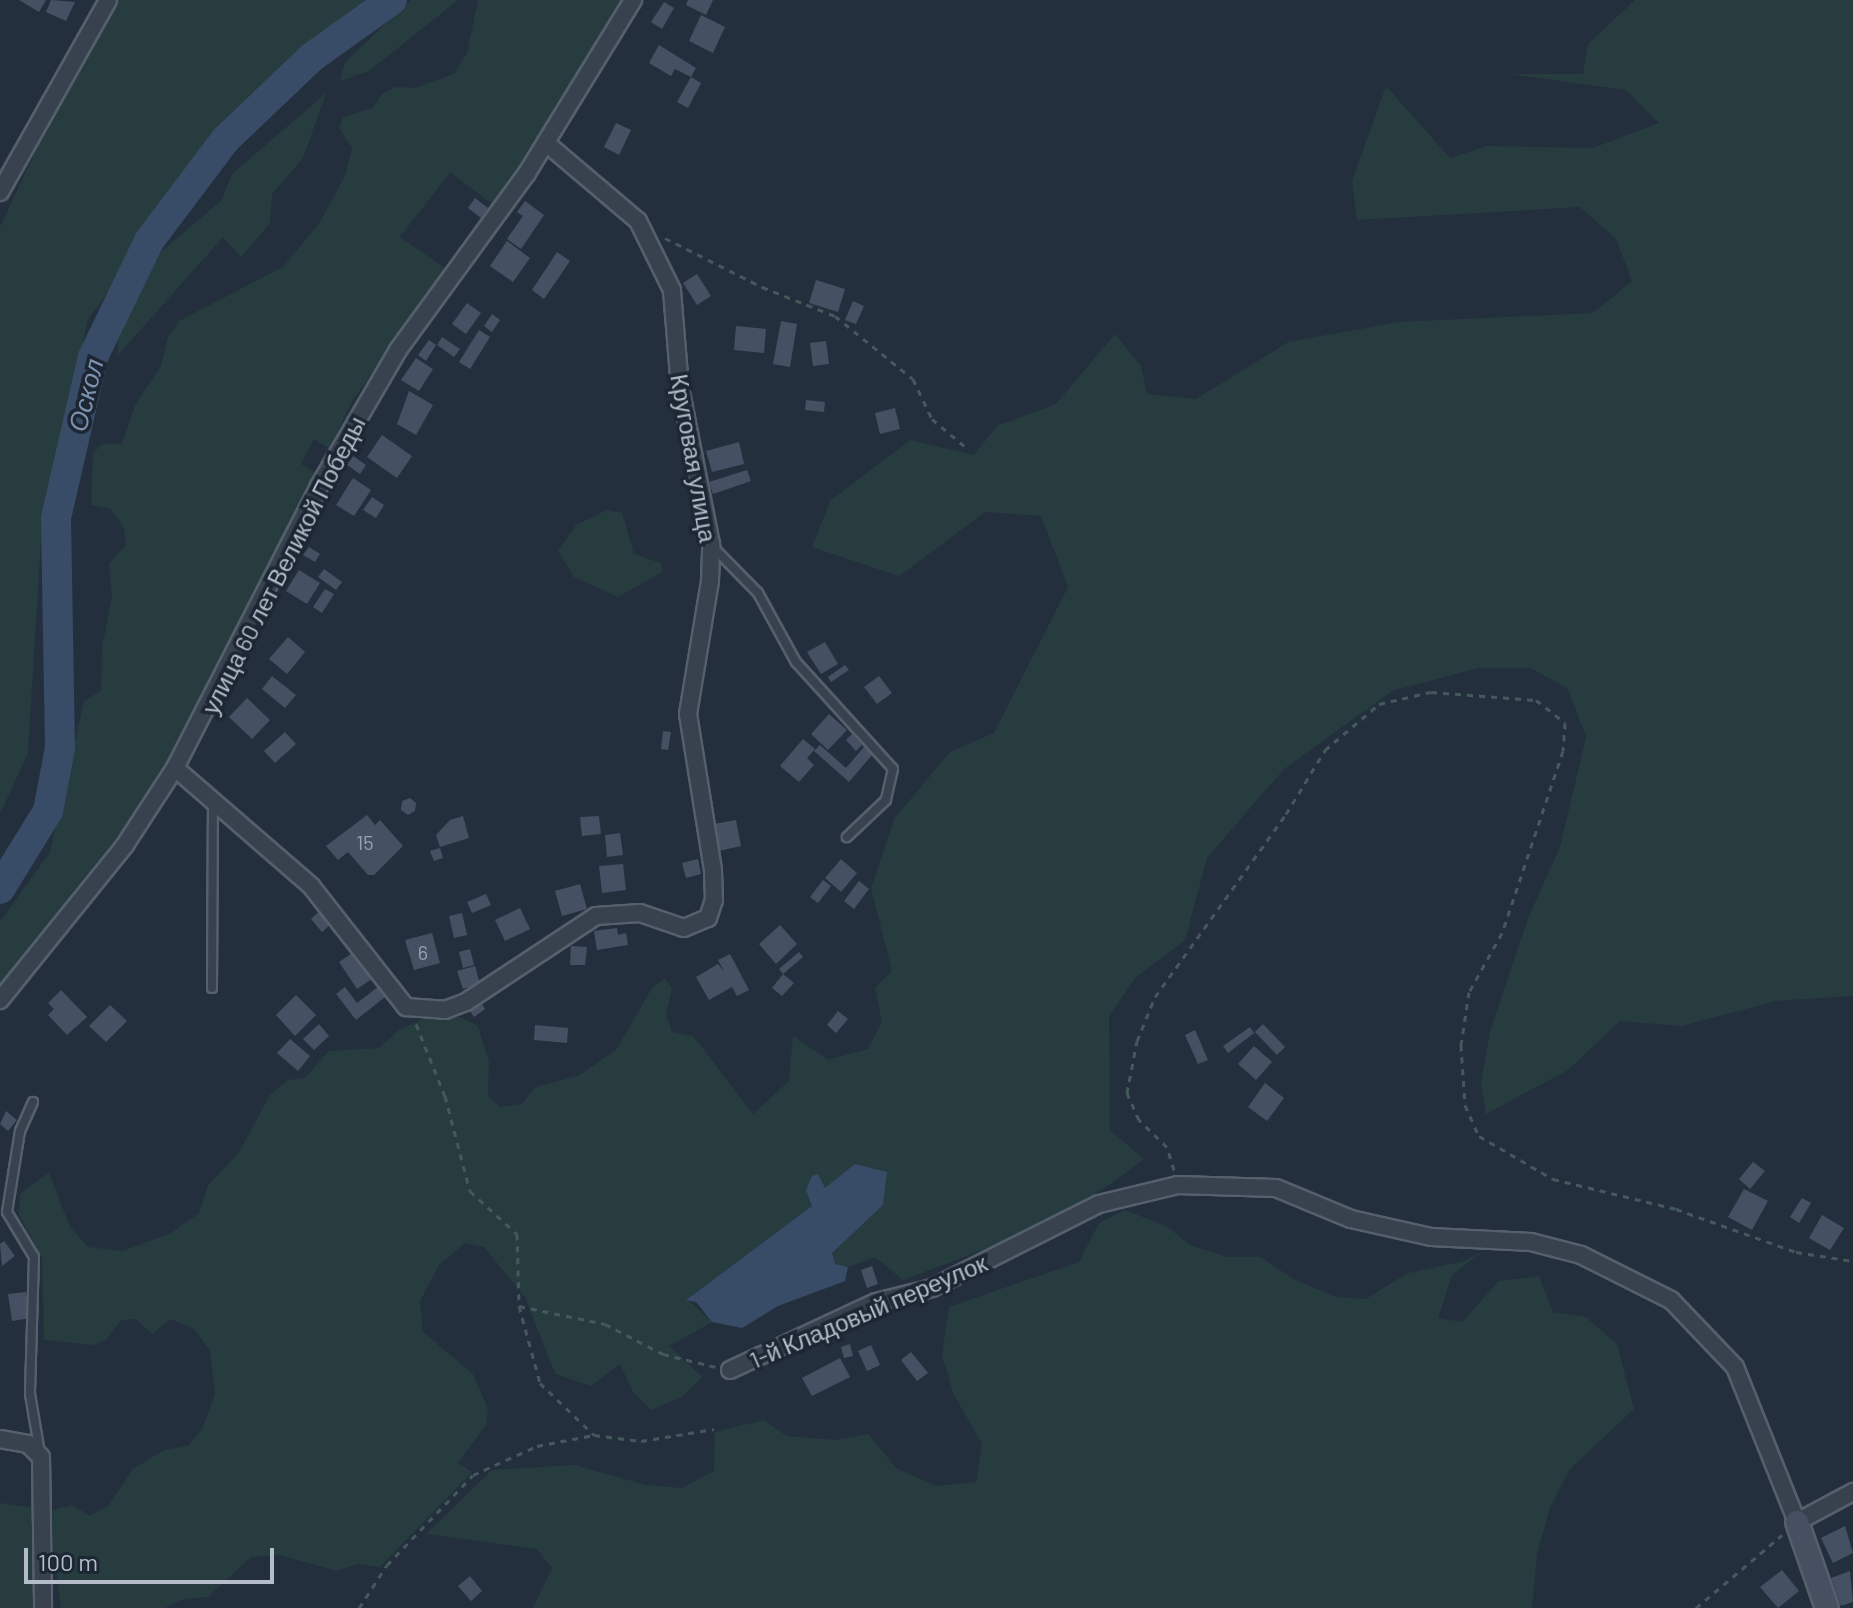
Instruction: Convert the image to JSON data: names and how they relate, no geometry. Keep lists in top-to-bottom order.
{
  "streets": {
    "street": ["Круговая улица", "улица 60 лет Великой Победы", "1-й Кладовый переулок"]
  },
  "crossings": [
    ["Круговая улица", "улица 60 лет Великой Победы"]
  ],
  "water": ["Оскол"],
  "house_numbers": ["15", "6"],
  "scale_bar": "100 m"
}
